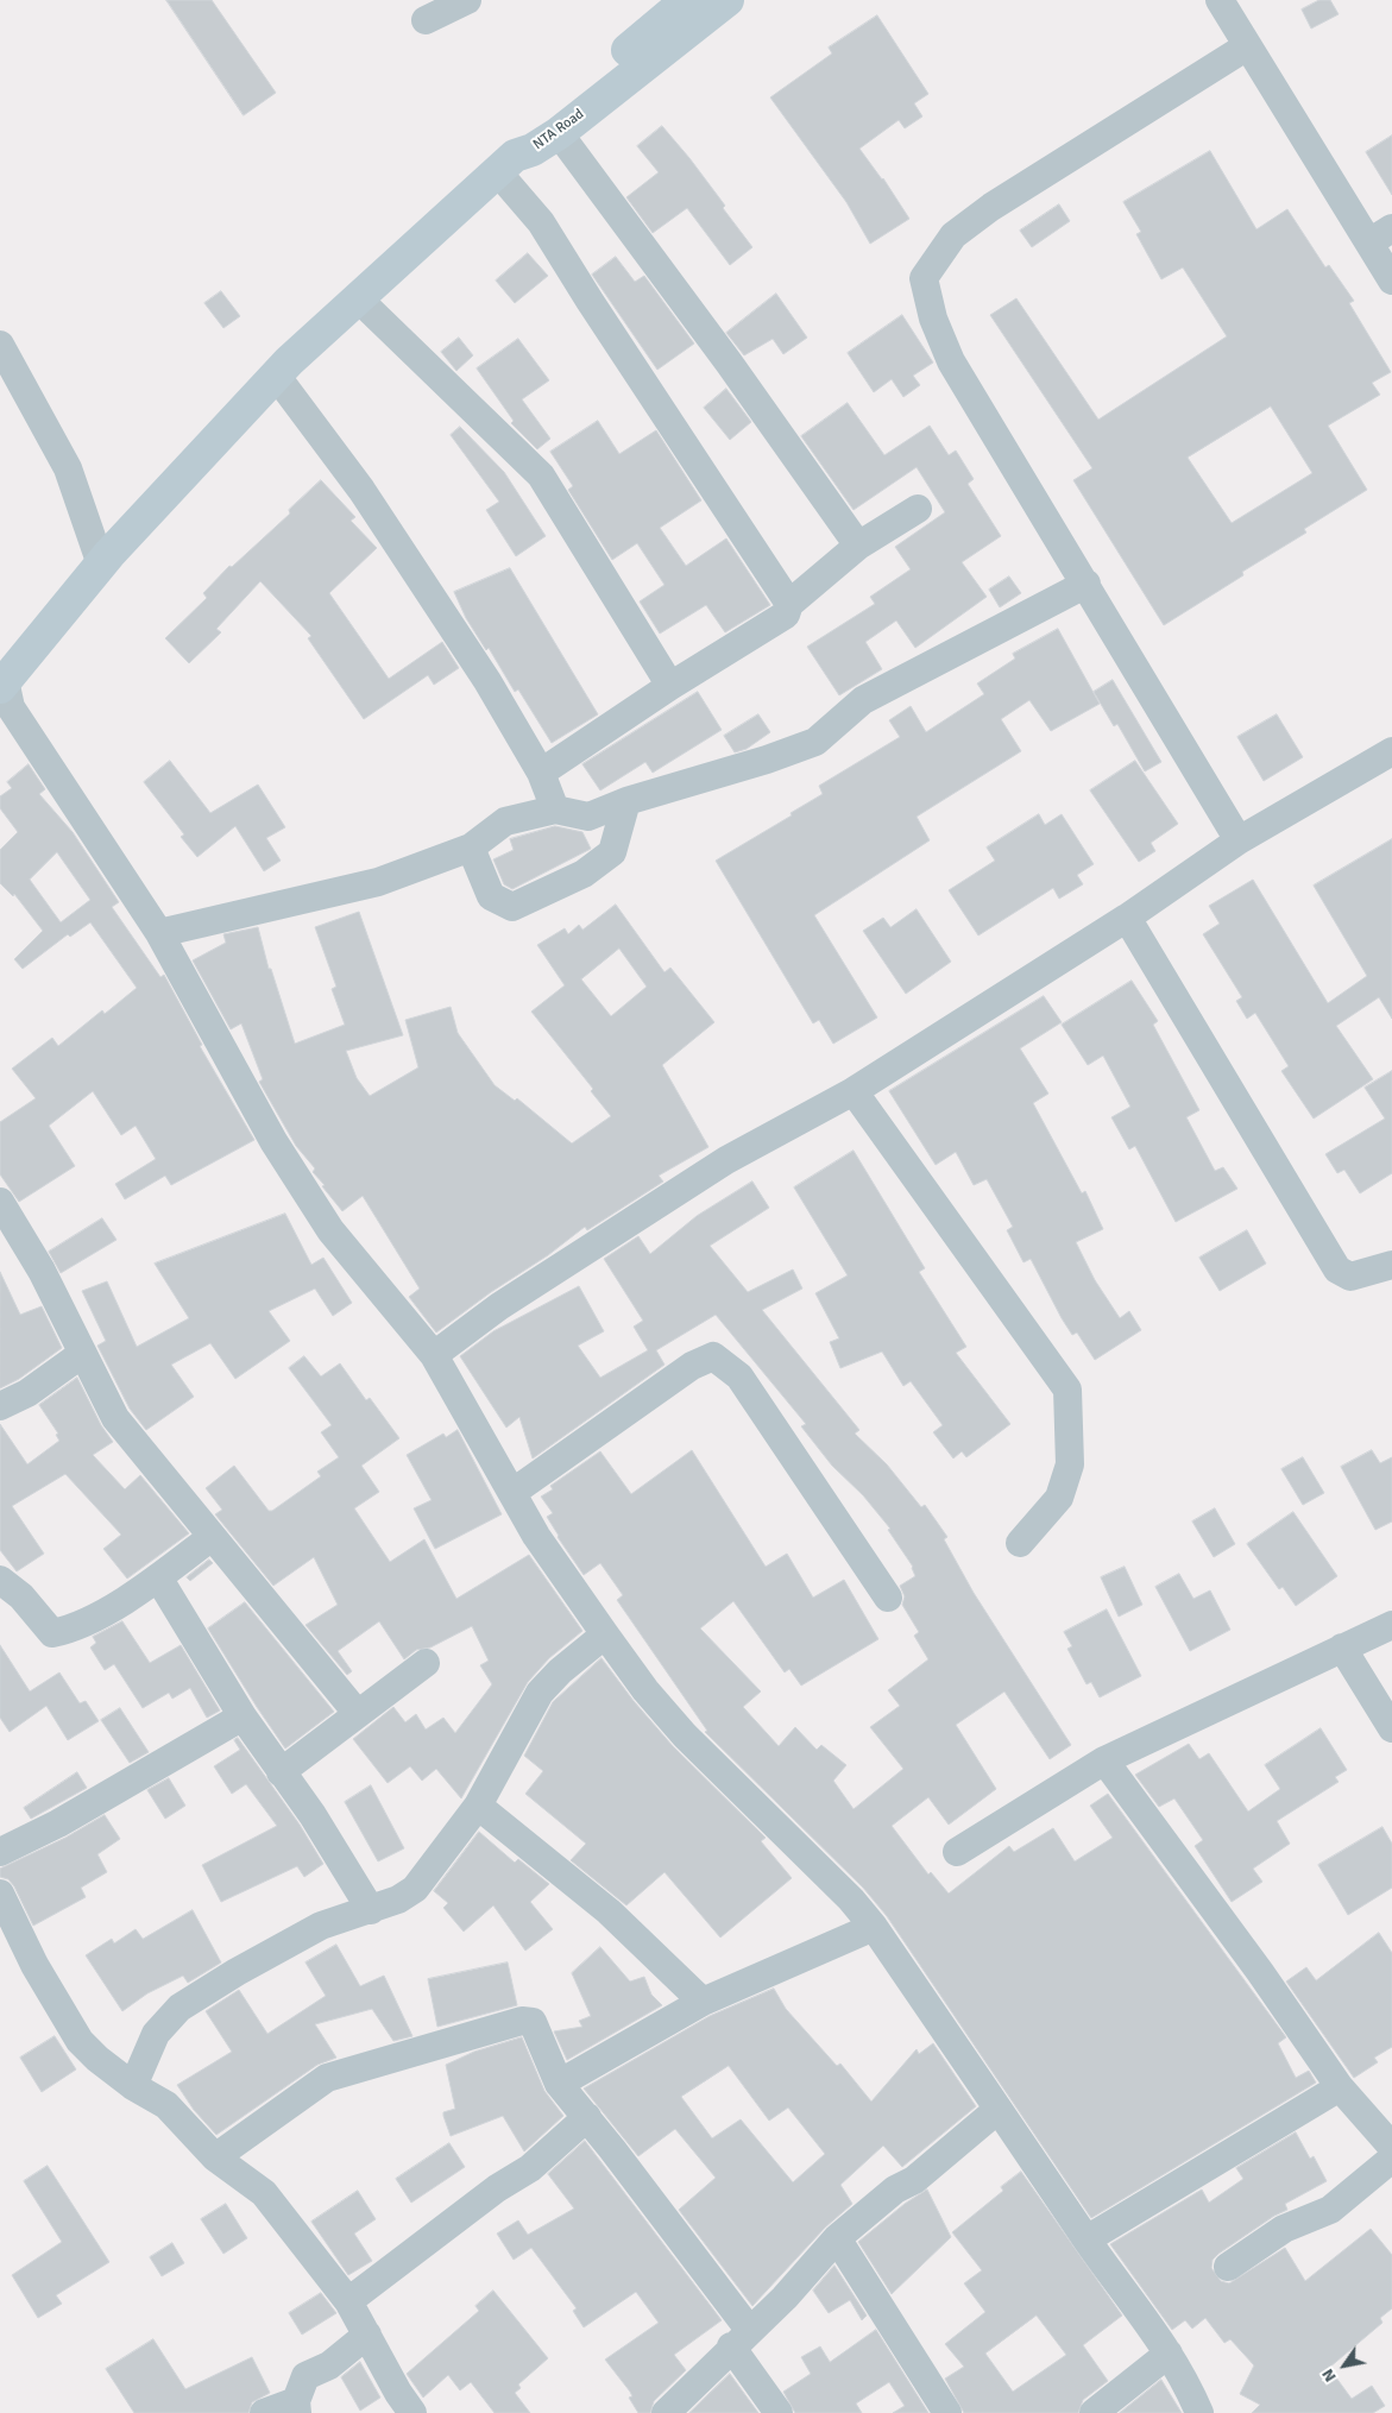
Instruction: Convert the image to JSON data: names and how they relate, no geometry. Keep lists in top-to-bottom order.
{
  "streets": {
    "main road": ["NTA Road"]
  },
  "north": "bottom left"
}
